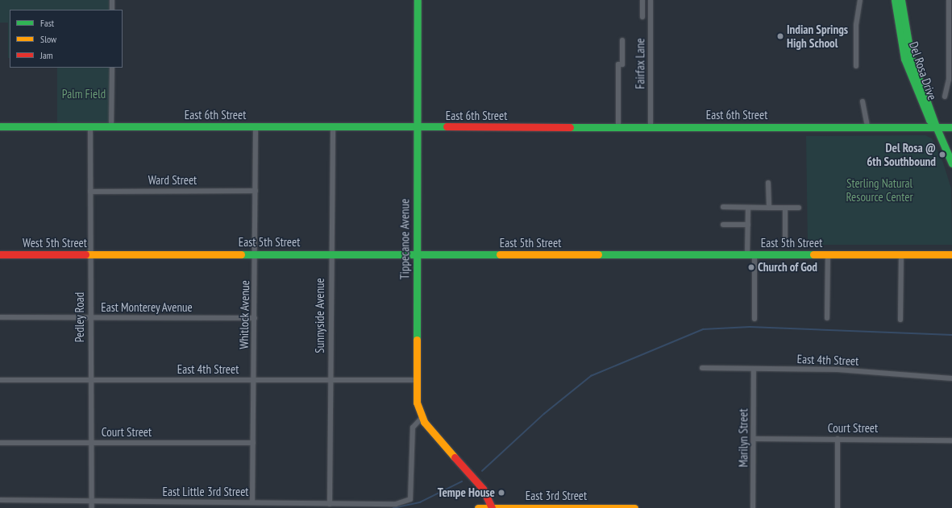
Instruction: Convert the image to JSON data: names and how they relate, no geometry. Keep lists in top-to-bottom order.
{
  "streets": {
    "street": [
      "Fairfax Lane",
      "Del Rosa Drive",
      "East 6th Street",
      "Ward Street",
      "Tippecanoe Avenue",
      "East 5th Street",
      "West 5th Street",
      "East Monterey Avenue",
      "Whitlock Avenue",
      "Sunnyside Avenue",
      "Pedley Road",
      "East 4th Street",
      "Court Street",
      "Marilyn Street",
      "East Little 3rd Street",
      "East 3rd Street"
    ]
  },
  "crossings": [
    ["Fairfax Lane", "East 6th Street"],
    ["Del Rosa Drive", "East 6th Street"],
    ["East 6th Street", "Tippecanoe Avenue"],
    ["East 6th Street", "Whitlock Avenue"],
    ["East 6th Street", "Sunnyside Avenue"],
    ["East 6th Street", "Pedley Road"],
    ["Ward Street", "Whitlock Avenue"],
    ["Ward Street", "Pedley Road"],
    ["Tippecanoe Avenue", "East 5th Street"],
    ["Tippecanoe Avenue", "East 4th Street"],
    ["Tippecanoe Avenue", "East Little 3rd Street"],
    ["Tippecanoe Avenue", "East 3rd Street"],
    ["East 5th Street", "West 5th Street"],
    ["East 5th Street", "Whitlock Avenue"],
    ["East 5th Street", "Sunnyside Avenue"],
    ["West 5th Street", "Pedley Road"],
    ["East Monterey Avenue", "Whitlock Avenue"],
    ["East Monterey Avenue", "Pedley Road"],
    ["Whitlock Avenue", "East 4th Street"],
    ["Whitlock Avenue", "Court Street"],
    ["Whitlock Avenue", "East Little 3rd Street"],
    ["Sunnyside Avenue", "East 4th Street"],
    ["Sunnyside Avenue", "East Little 3rd Street"],
    ["Pedley Road", "East 4th Street"],
    ["Pedley Road", "Court Street"],
    ["Pedley Road", "East Little 3rd Street"],
    ["East 4th Street", "Marilyn Street"],
    ["Court Street", "Marilyn Street"]
  ],
  "parks": ["Palm Field", "Sterling Natural Resource Center"],
  "places": [
    "Indian Springs High School",
    "Del Rosa @ 6th Southbound",
    "Church of God",
    "Tempe House"
  ],
  "legend": ["Fast", "Slow", "Jam"]
}
